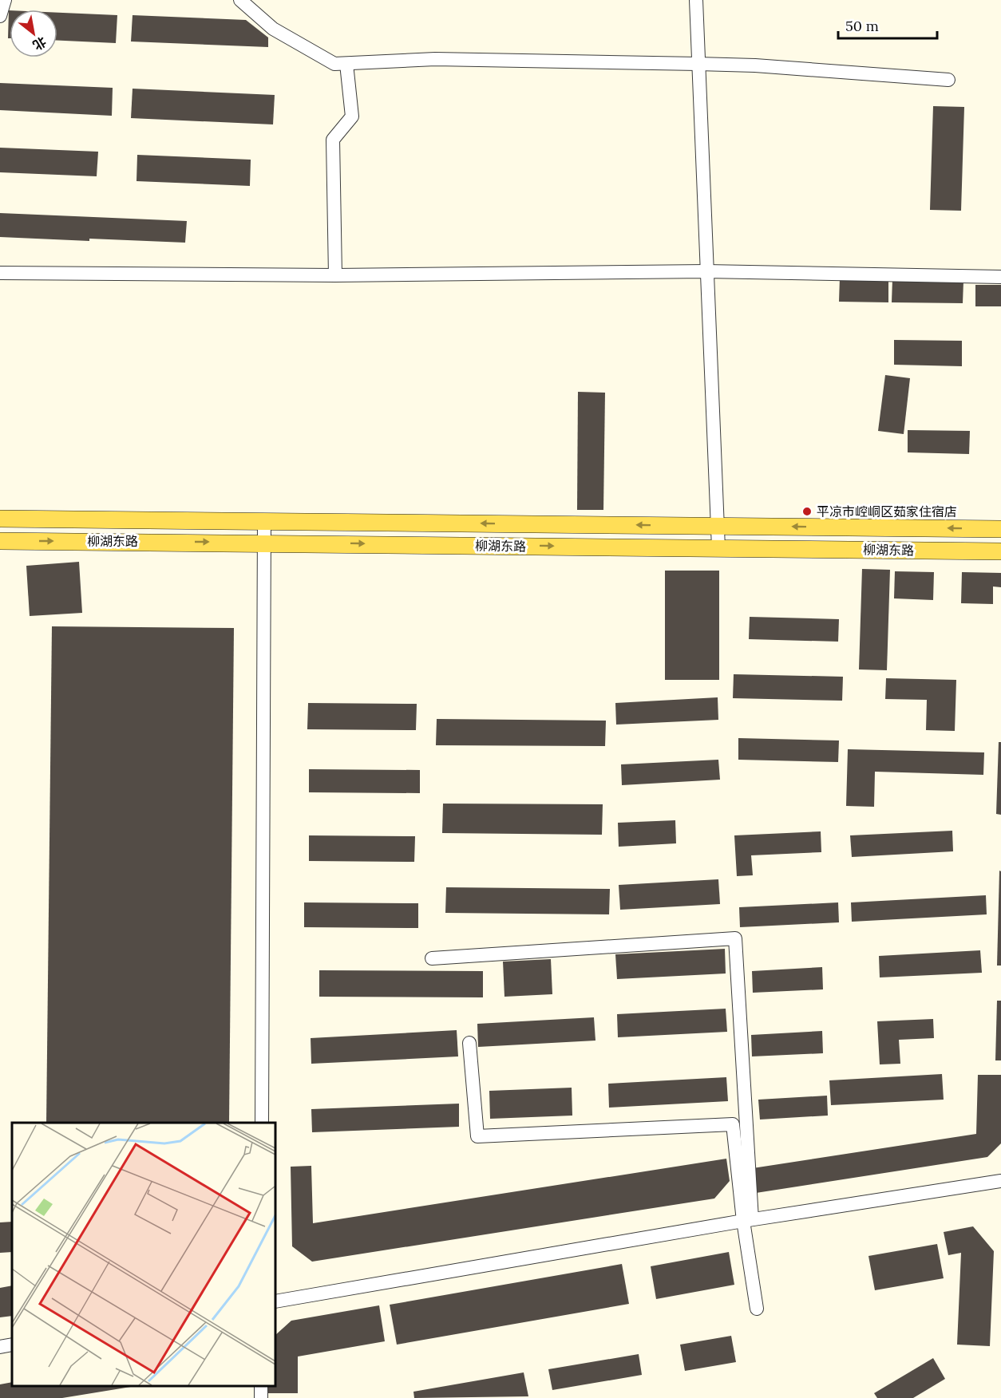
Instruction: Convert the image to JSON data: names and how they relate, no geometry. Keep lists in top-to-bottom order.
{
  "streets": {
    "main road": ["柳湖东路"]
  },
  "places": ["平凉市崆峒区茹家住宿店"],
  "scale_bar": "50 m",
  "north": "bottom right"
}
